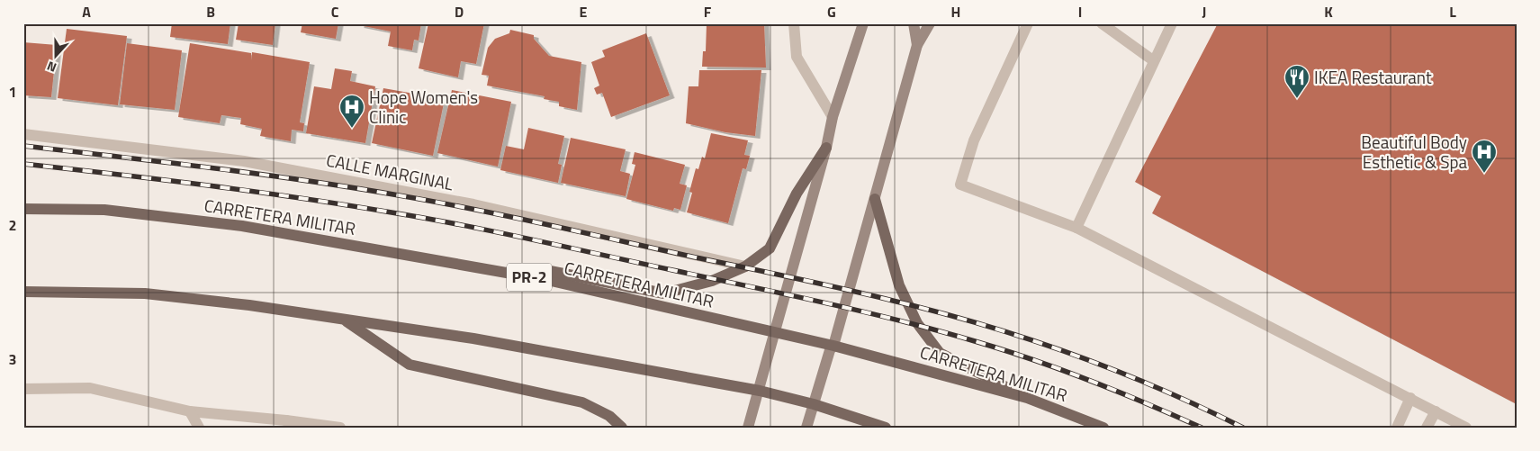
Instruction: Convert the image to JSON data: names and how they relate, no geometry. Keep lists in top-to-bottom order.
{
  "streets": {
    "main road": ["CARRETERA MILITAR", "PR-2"],
    "street": ["CALLE MARGINAL"]
  },
  "places": {
    "restaurant": ["IKEA Restaurant"],
    "hospital": ["Hope Women's Clinic", "Beautiful Body Esthetic & Spa"]
  },
  "north": "bottom",
  "grid": {
    "columns": [
      "A",
      "B",
      "C",
      "D",
      "E",
      "F",
      "G",
      "H",
      "I",
      "J",
      "K",
      "L"
    ],
    "rows": ["1", "2", "3"]
  }
}
